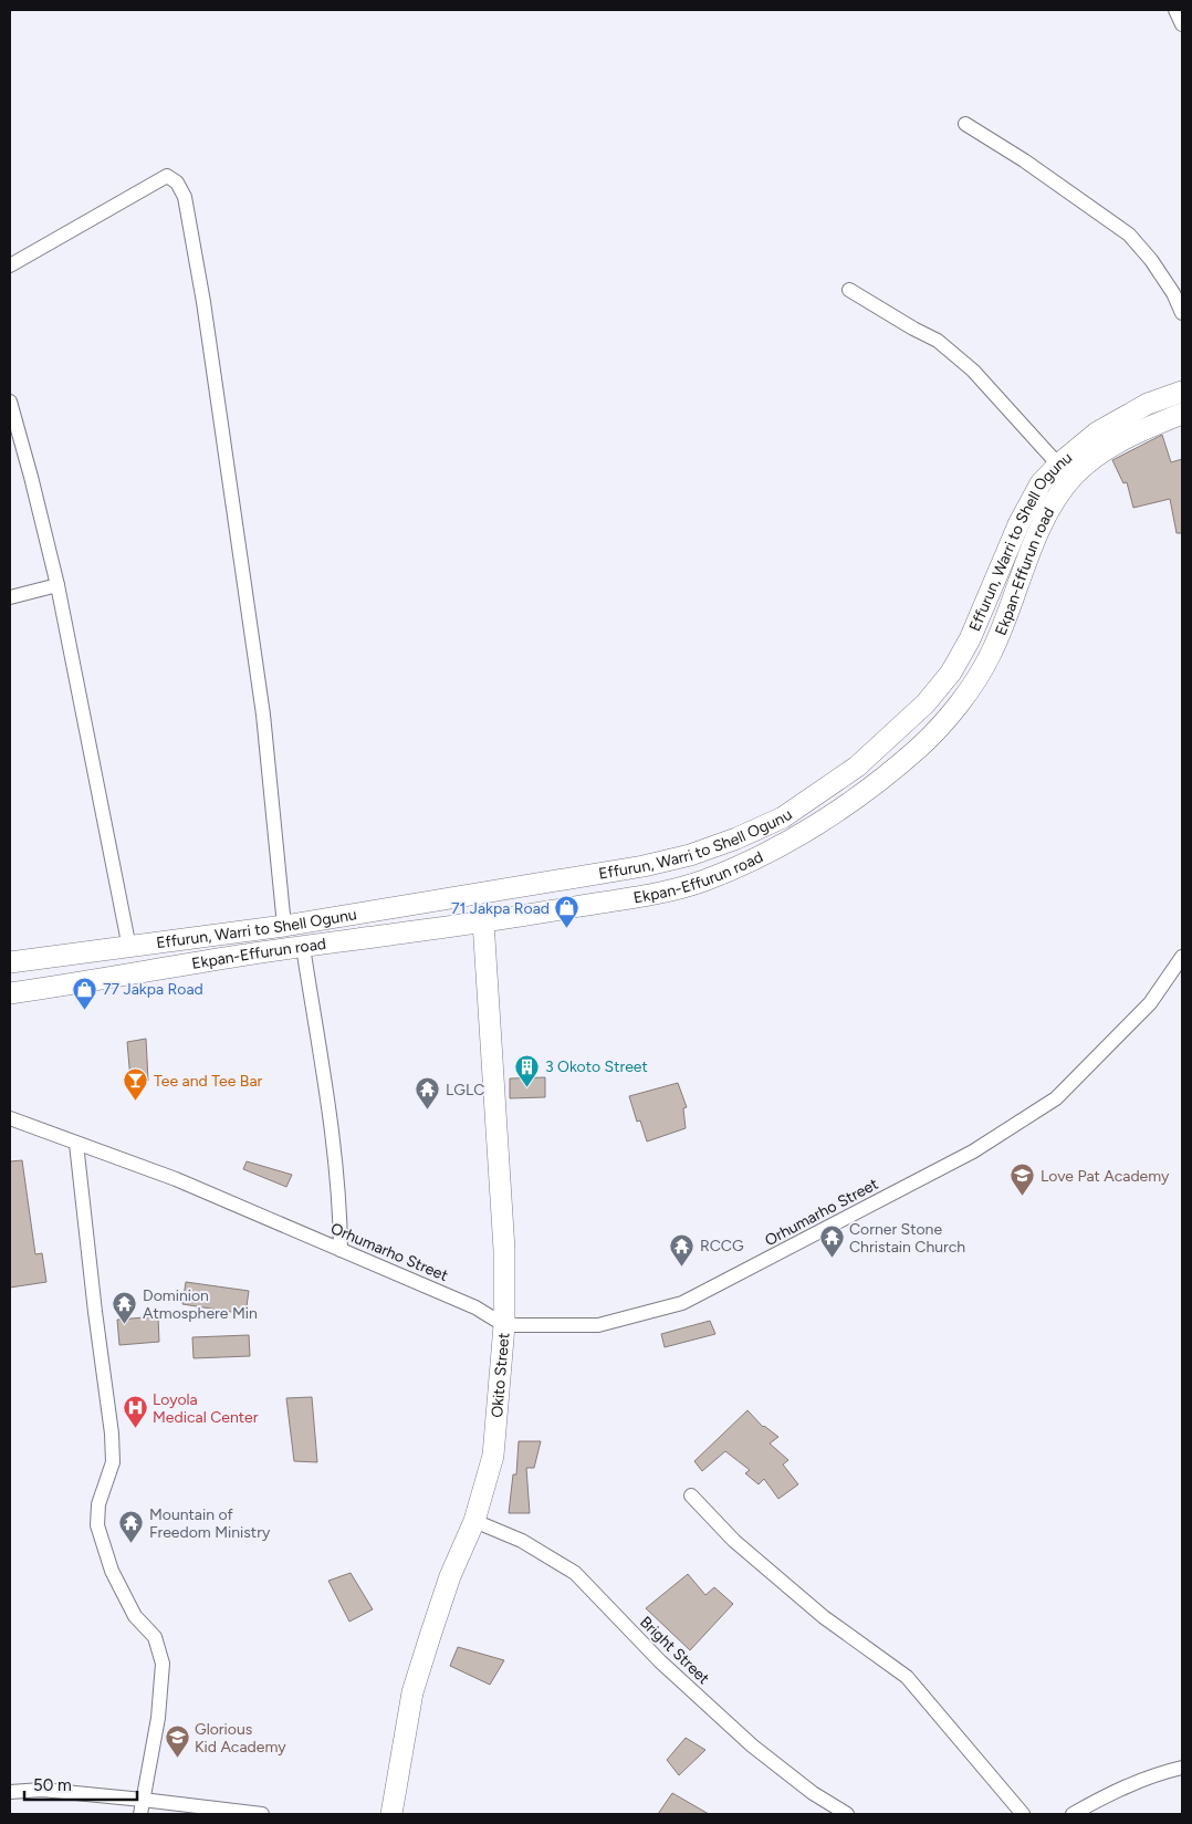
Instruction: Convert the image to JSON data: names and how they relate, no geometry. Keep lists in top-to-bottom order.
{
  "streets": {
    "main road": ["Effurun, Warri to Shell Ogunu", "Ekpan-Effurun road", "Okito Street"],
    "street": ["Orhumarho Street", "Bright Street"]
  },
  "crossings": [
    ["Ekpan-Effurun road", "Okito Street"],
    ["Orhumarho Street", "Okito Street"],
    ["Okito Street", "Bright Street"]
  ],
  "places": {
    "shop": ["71 Jakpa Road", "77 Jakpa Road"],
    "building": ["3 Okoto Street"],
    "bar": ["Tee and Tee Bar"],
    "temple": [
      "LGLC",
      "Corner Stone Christain Church",
      "RCCG",
      "Dominion Atmosphere Min",
      "Mountain of Freedom Ministry"
    ],
    "school or university": ["Love Pat Academy", "Glorious Kid Academy"],
    "hospital": ["Loyola Medical Center"]
  },
  "scale_bar": "50 m"
}
